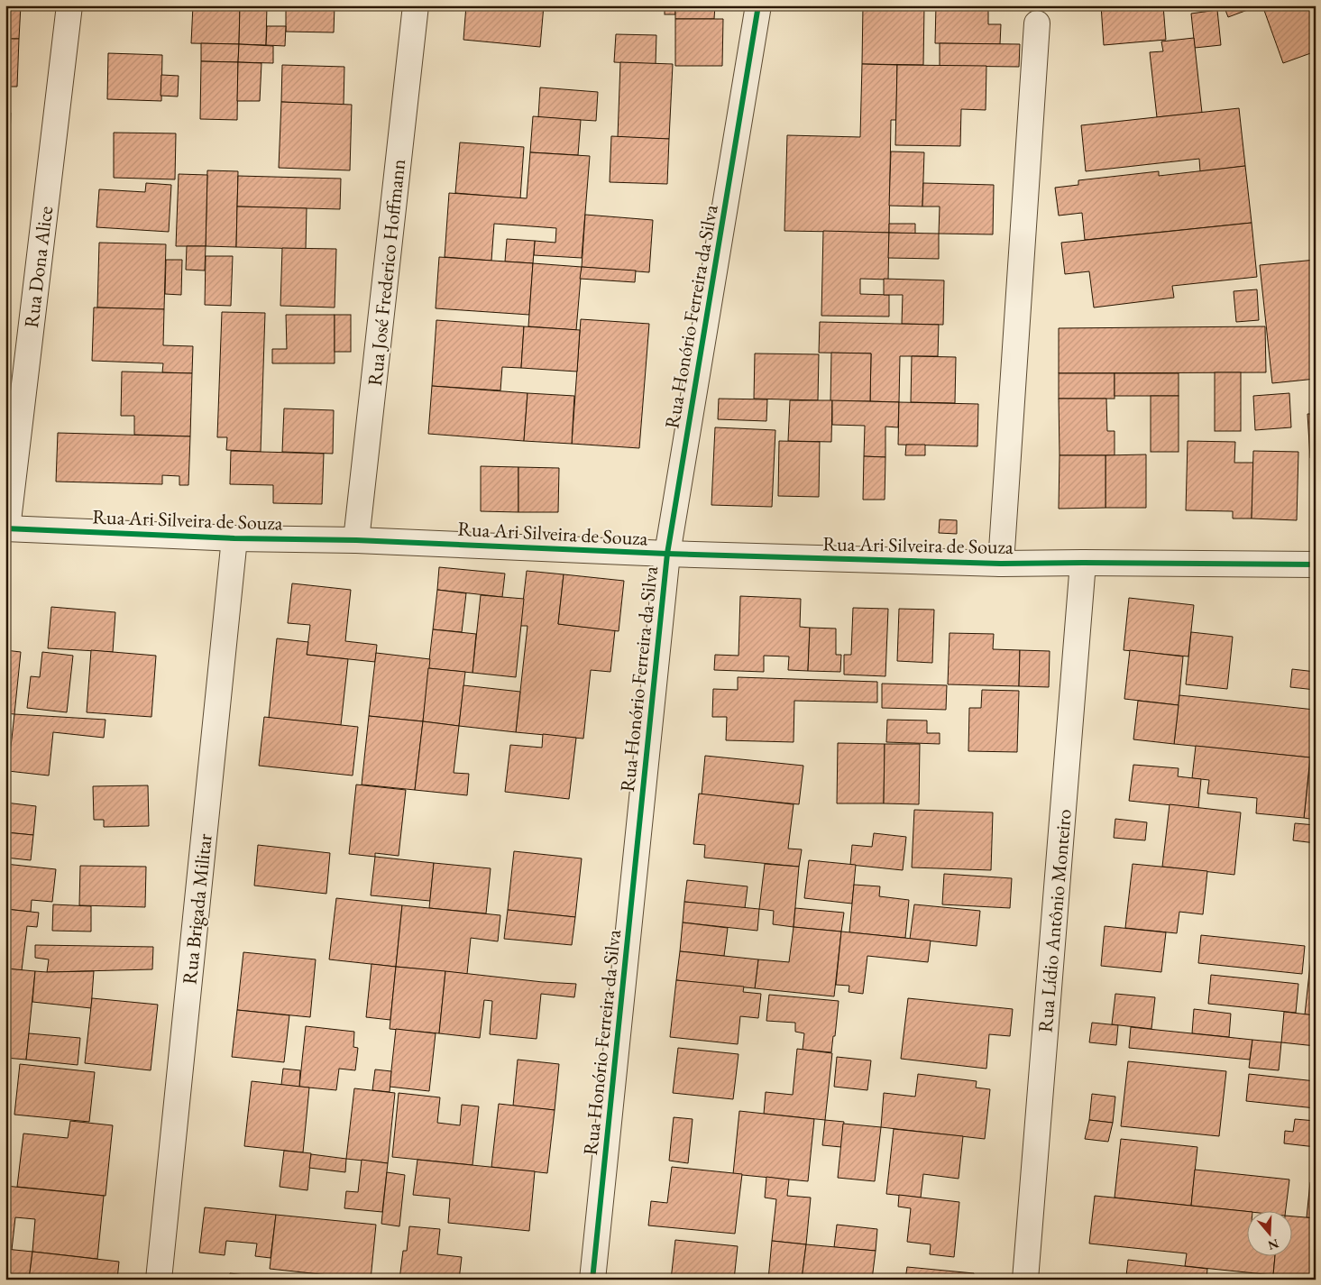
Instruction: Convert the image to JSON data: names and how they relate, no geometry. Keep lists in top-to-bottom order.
{
  "streets": {
    "street": [
      "Rua Dona Alice",
      "Rua José Frederico Hoffmann",
      "Rua Honório Ferreira da Silva",
      "Rua Ari Silveira de Souza",
      "Rua Brigada Militar",
      "Rua Lídio Antônio Monteiro"
    ]
  },
  "crossings": [
    ["Rua Dona Alice", "Rua Ari Silveira de Souza"],
    ["Rua José Frederico Hoffmann", "Rua Ari Silveira de Souza"],
    ["Rua Honório Ferreira da Silva", "Rua Ari Silveira de Souza"],
    ["Rua Ari Silveira de Souza", "Rua Brigada Militar"],
    ["Rua Ari Silveira de Souza", "Rua Lídio Antônio Monteiro"]
  ],
  "north": "bottom"
}
